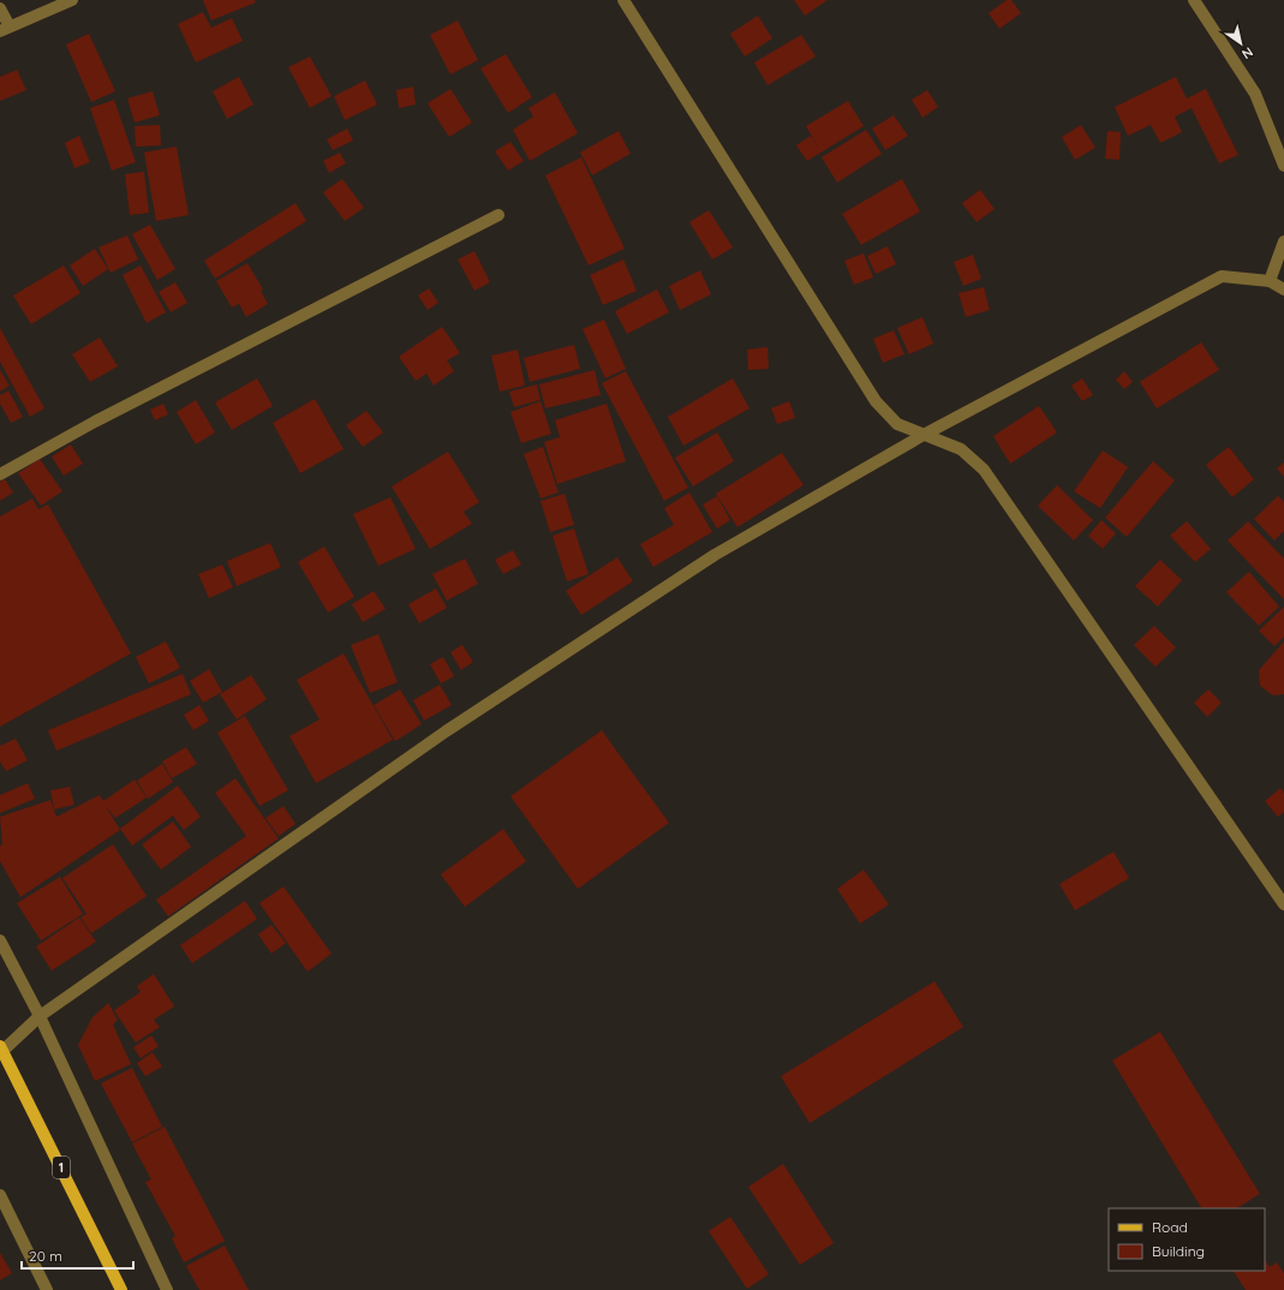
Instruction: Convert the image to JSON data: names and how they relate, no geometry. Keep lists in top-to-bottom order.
{
  "streets": {
    "main road": ["1"]
  },
  "legend": ["Road", "Building"],
  "scale_bar": "20 m",
  "north": "bottom right"
}
